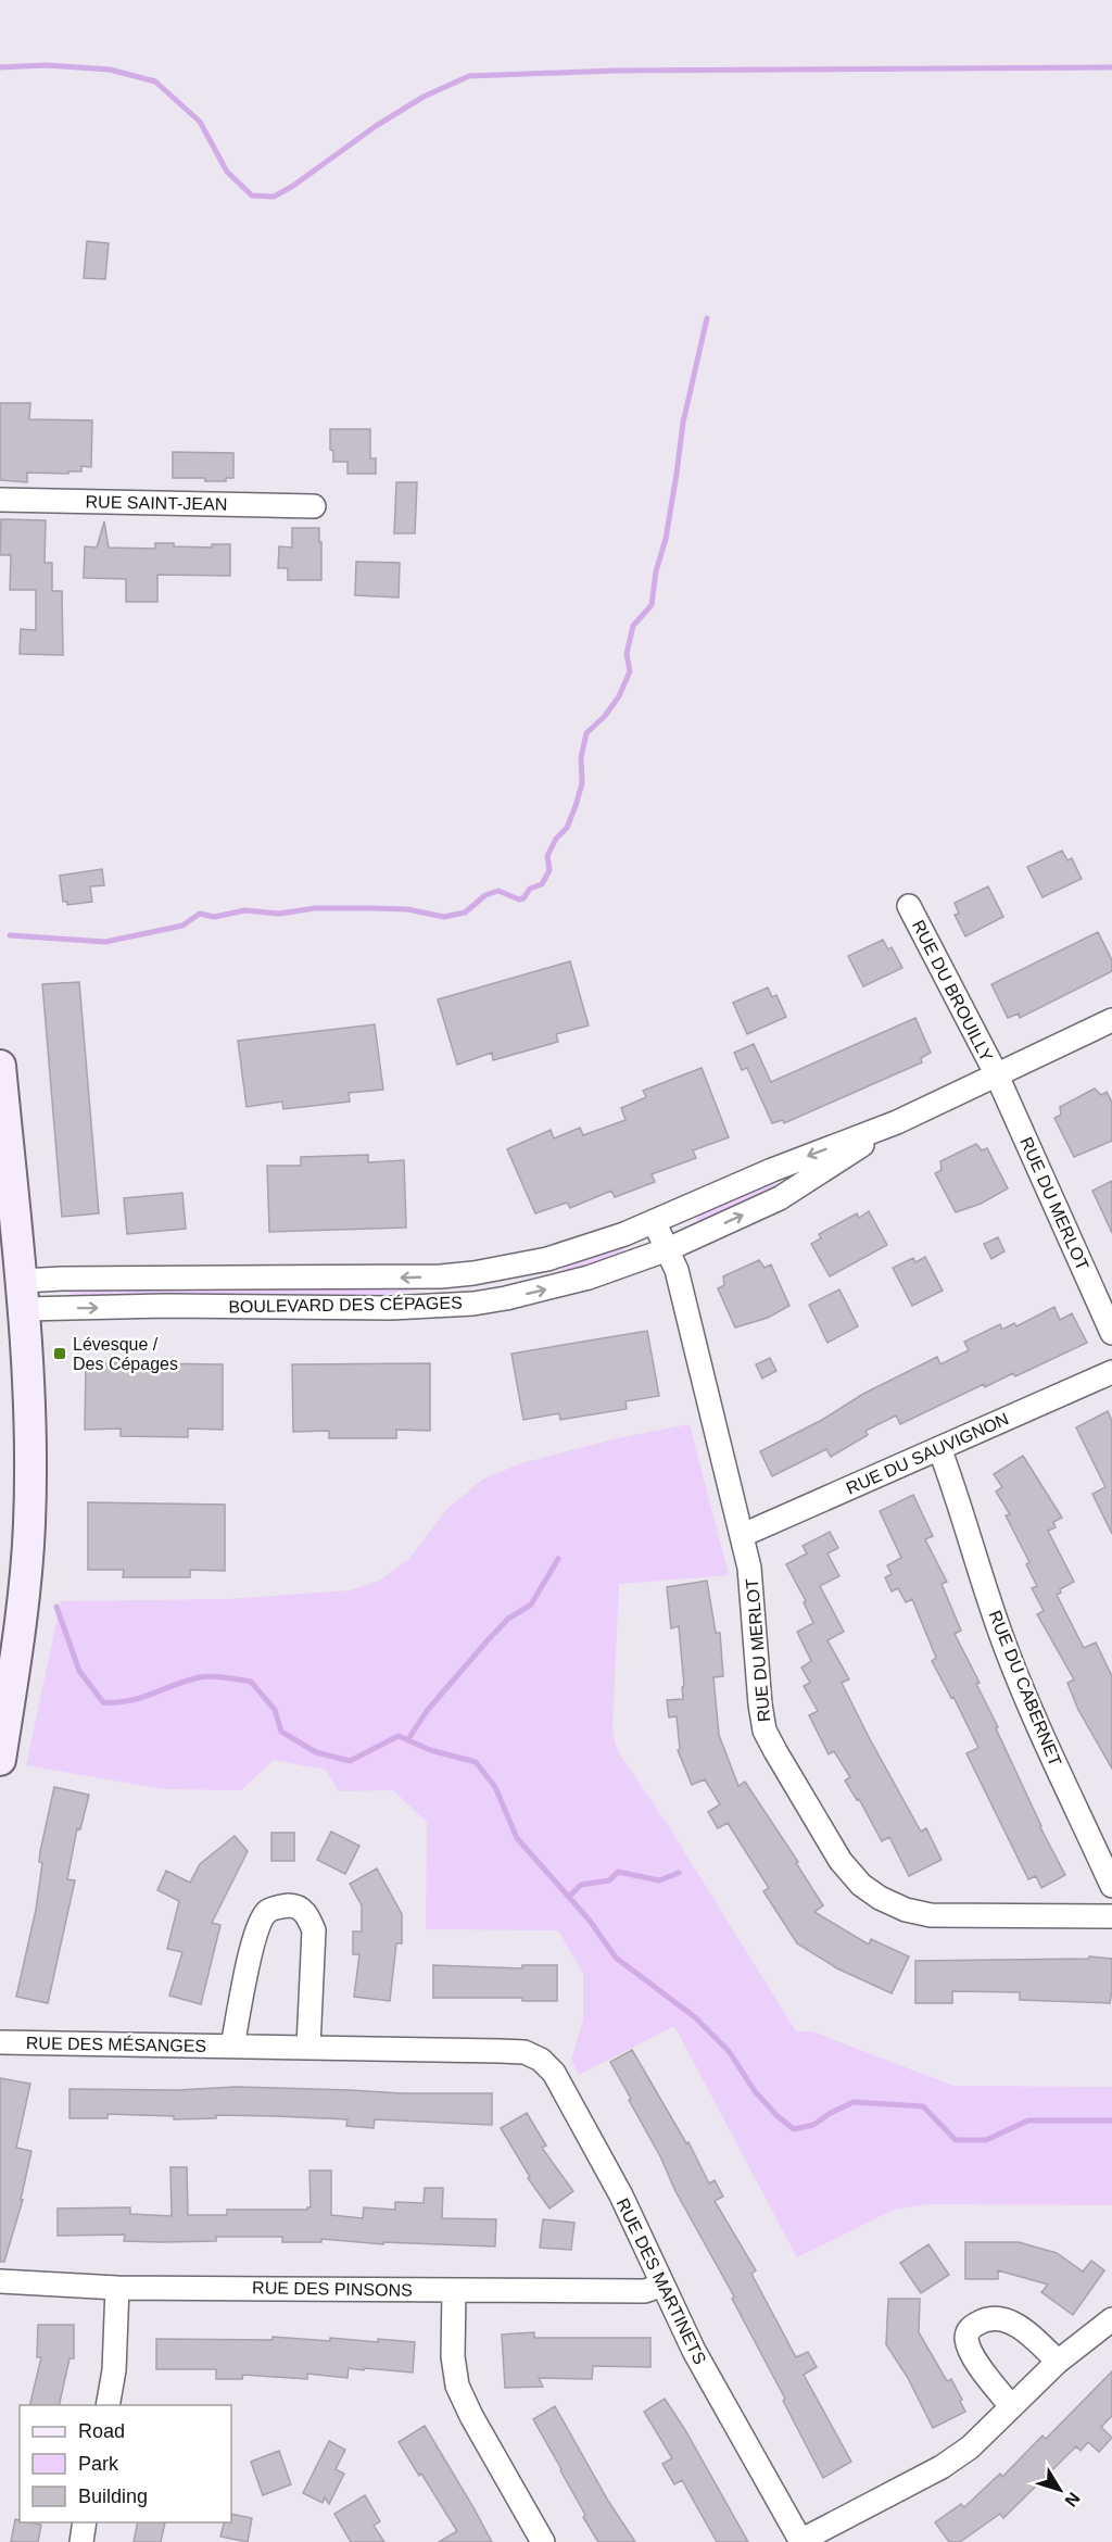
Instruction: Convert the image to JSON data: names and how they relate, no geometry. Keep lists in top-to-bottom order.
{
  "streets": {
    "street": [
      "RUE SAINT-JEAN",
      "RUE DU BROUILLY",
      "RUE DU MERLOT",
      "BOULEVARD DES CÉPAGES",
      "RUE DU SAUVIGNON",
      "RUE DU CABERNET",
      "RUE DES MÉSANGES",
      "RUE DES MARTINETS",
      "RUE DES PINSONS"
    ]
  },
  "crossings": [
    ["RUE DU BROUILLY", "RUE DU MERLOT"],
    ["RUE DU BROUILLY", "BOULEVARD DES CÉPAGES"],
    ["RUE DU MERLOT", "BOULEVARD DES CÉPAGES"],
    ["RUE DU MERLOT", "RUE DU SAUVIGNON"],
    ["RUE DU SAUVIGNON", "RUE DU CABERNET"],
    ["RUE DES MÉSANGES", "RUE DES MARTINETS"],
    ["RUE DES MARTINETS", "RUE DES PINSONS"]
  ],
  "places": {
    "transit": ["Lévesque / Des Cépages"]
  },
  "legend": ["Road", "Park", "Building"],
  "north": "bottom right"
}
